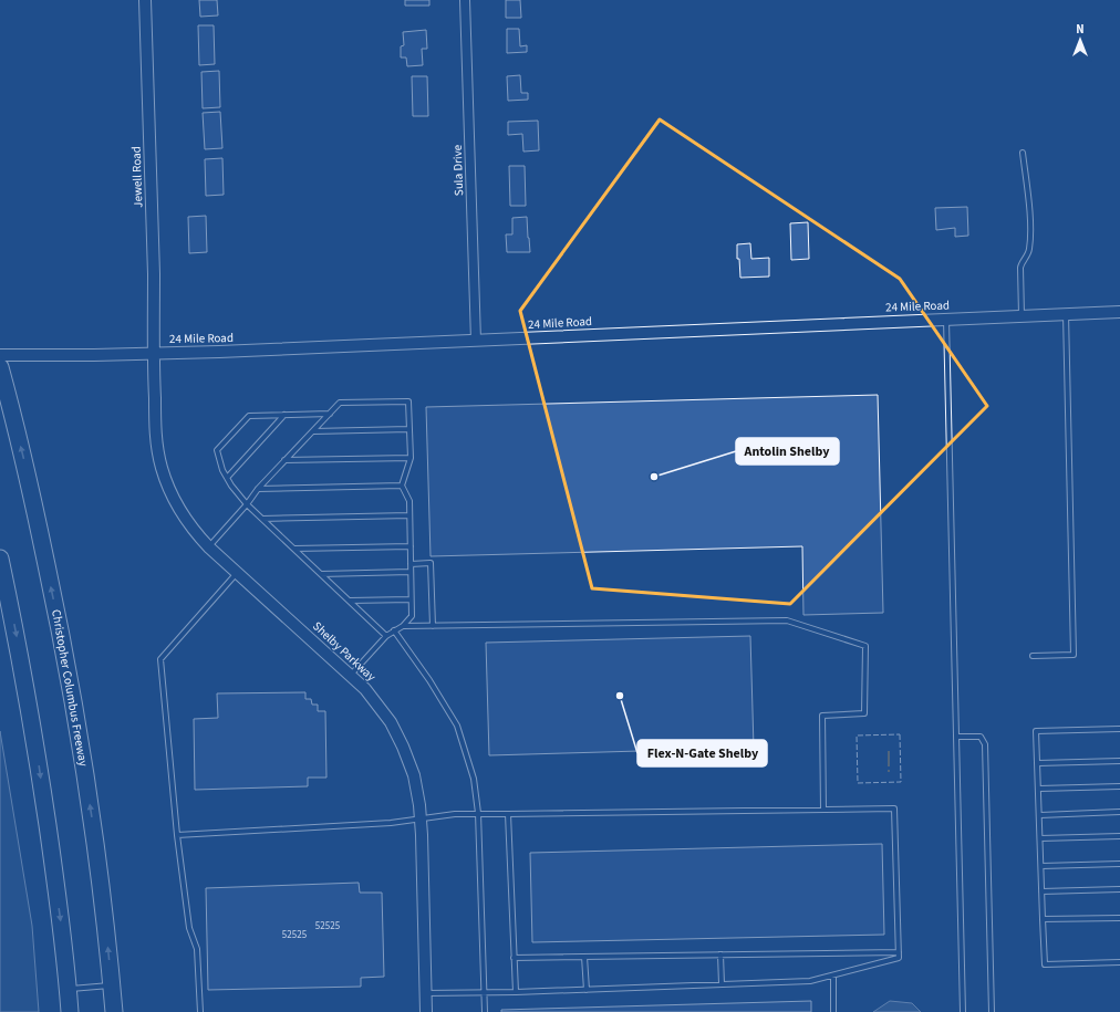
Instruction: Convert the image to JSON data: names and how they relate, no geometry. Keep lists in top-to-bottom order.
{
  "streets": {
    "highway": ["Christopher Columbus Freeway"],
    "street": [
      "Sula Drive",
      "Jewell Road",
      "24 Mile Road",
      "Shelby Parkway"
    ]
  },
  "crossings": [
    ["Sula Drive", "24 Mile Road"],
    ["Jewell Road", "24 Mile Road"],
    ["Jewell Road", "Shelby Parkway"],
    ["24 Mile Road", "Shelby Parkway"]
  ],
  "places": ["Antolin Shelby", "Flex-N-Gate Shelby"],
  "house_numbers": ["52525", "52525"],
  "north": "top"
}
